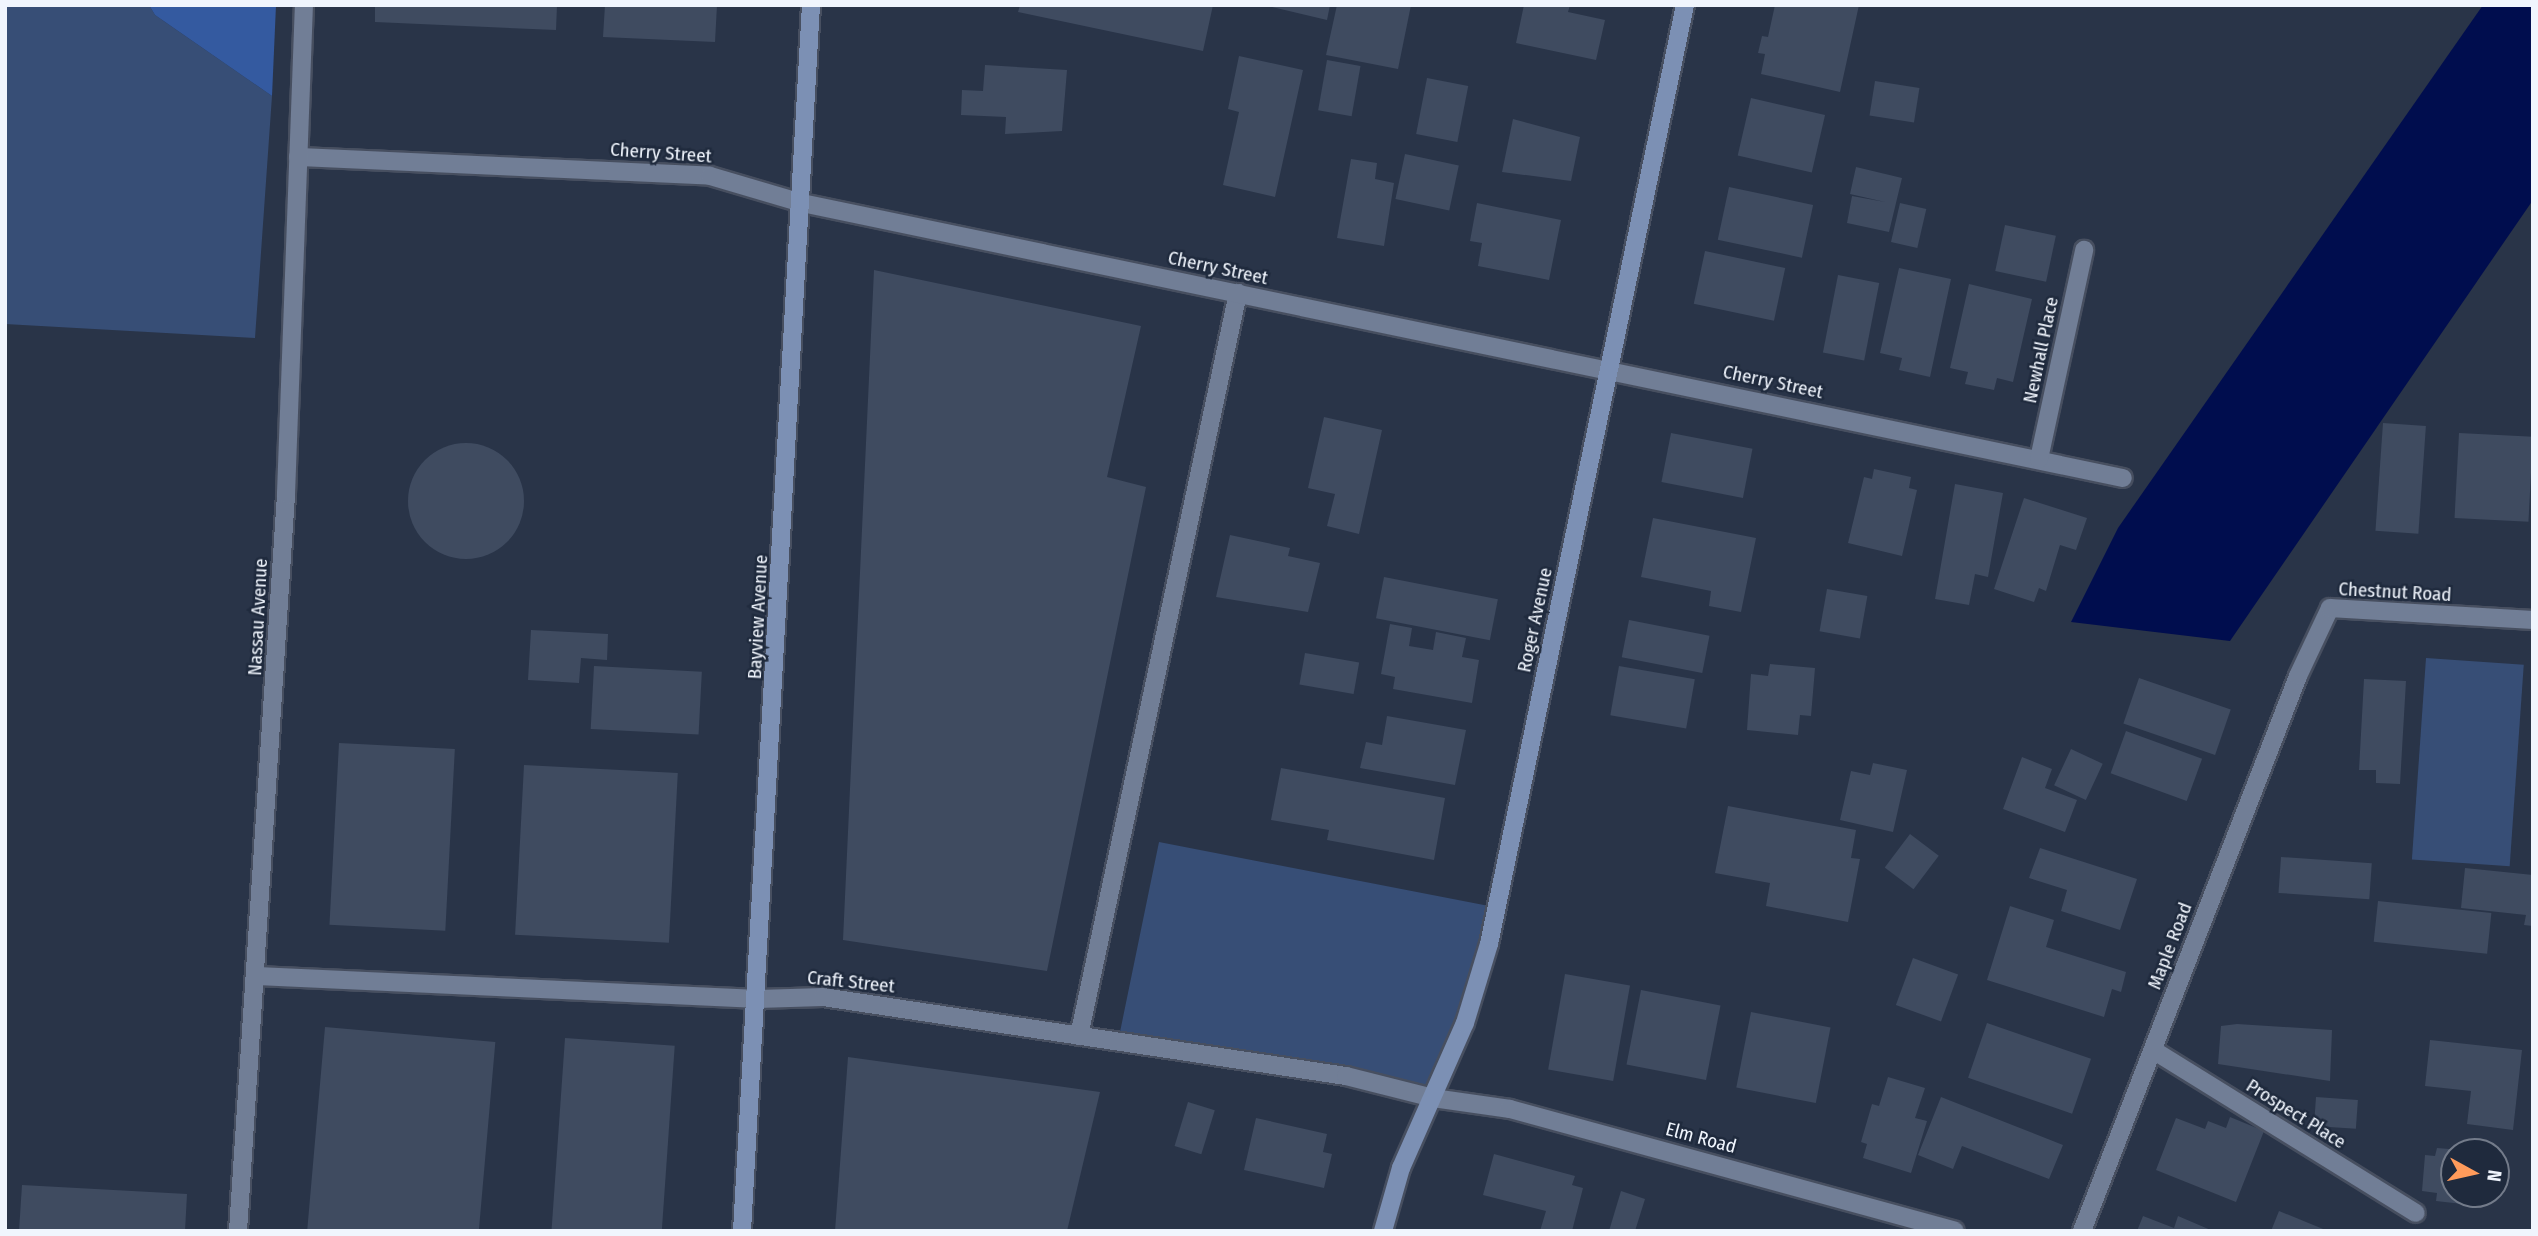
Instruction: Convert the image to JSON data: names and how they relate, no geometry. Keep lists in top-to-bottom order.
{
  "streets": {
    "street": [
      "Cherry Street",
      "Newhall Place",
      "Chestnut Road",
      "Nassau Avenue",
      "Bayview Avenue",
      "Roger Avenue",
      "Maple Road",
      "Craft Street",
      "Prospect Place",
      "Elm Road"
    ]
  },
  "crossings": [
    ["Cherry Street", "Newhall Place"],
    ["Cherry Street", "Nassau Avenue"],
    ["Cherry Street", "Bayview Avenue"],
    ["Cherry Street", "Roger Avenue"],
    ["Chestnut Road", "Maple Road"],
    ["Nassau Avenue", "Craft Street"],
    ["Bayview Avenue", "Craft Street"],
    ["Roger Avenue", "Craft Street"],
    ["Roger Avenue", "Elm Road"],
    ["Maple Road", "Prospect Place"],
    ["Craft Street", "Elm Road"]
  ],
  "north": "right"
}
